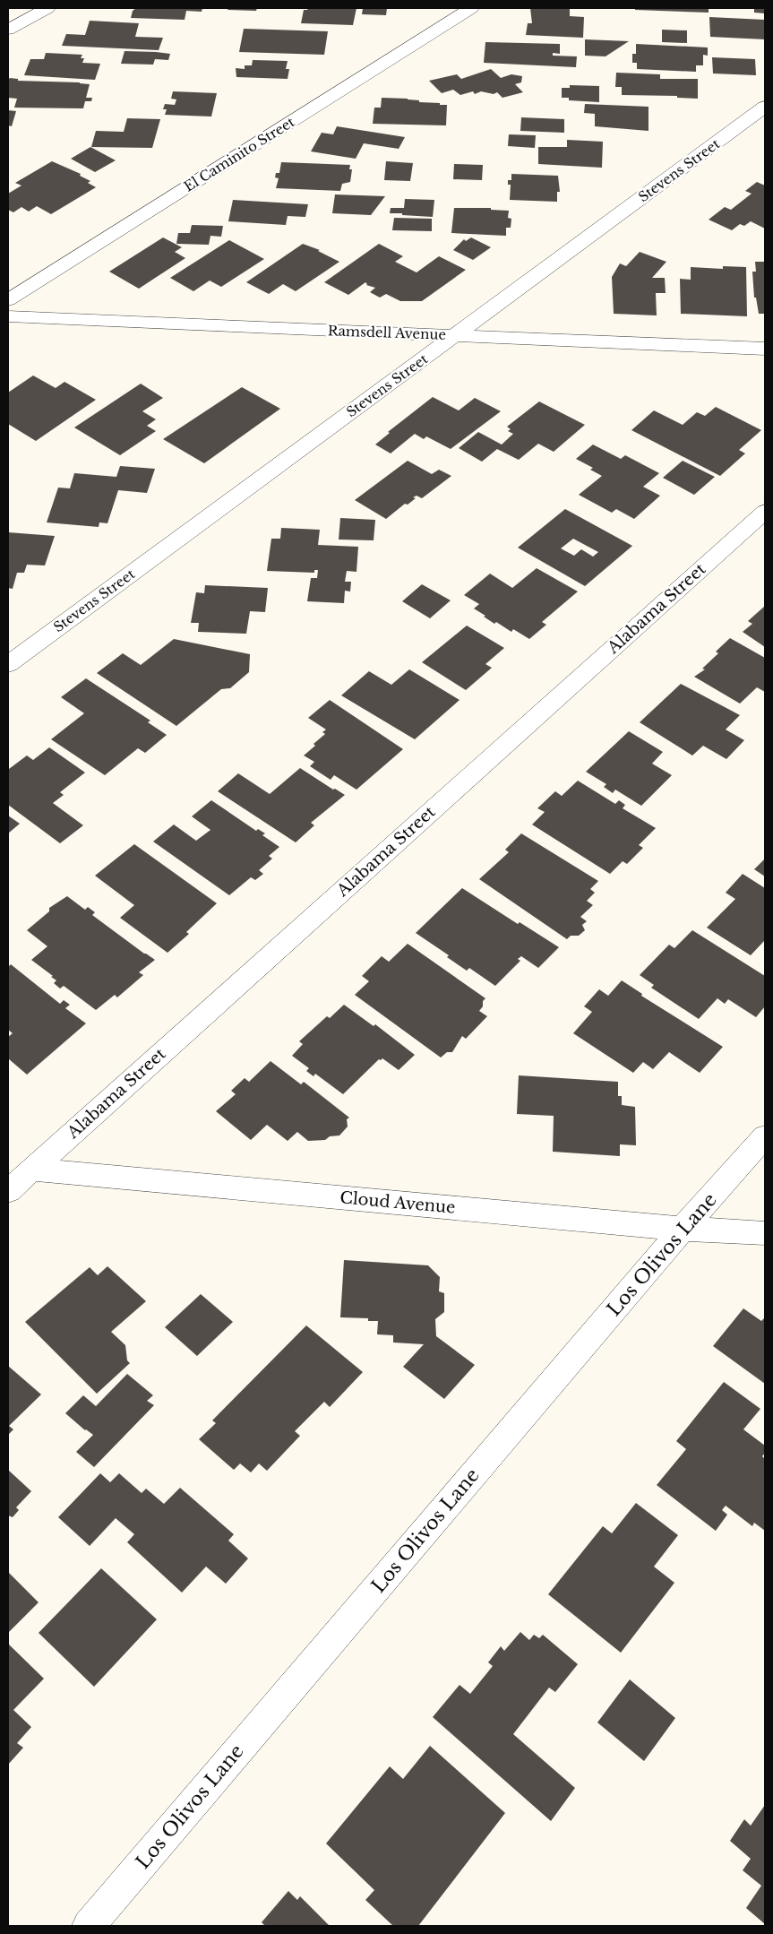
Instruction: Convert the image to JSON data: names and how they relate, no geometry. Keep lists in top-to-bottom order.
{
  "streets": {
    "street": [
      "El Caminito Street",
      "Stevens Street",
      "Ramsdell Avenue",
      "Alabama Street",
      "Cloud Avenue",
      "Los Olivos Lane"
    ]
  },
  "crossings": [
    ["Stevens Street", "Ramsdell Avenue"],
    ["Alabama Street", "Cloud Avenue"],
    ["Cloud Avenue", "Los Olivos Lane"]
  ]
}
